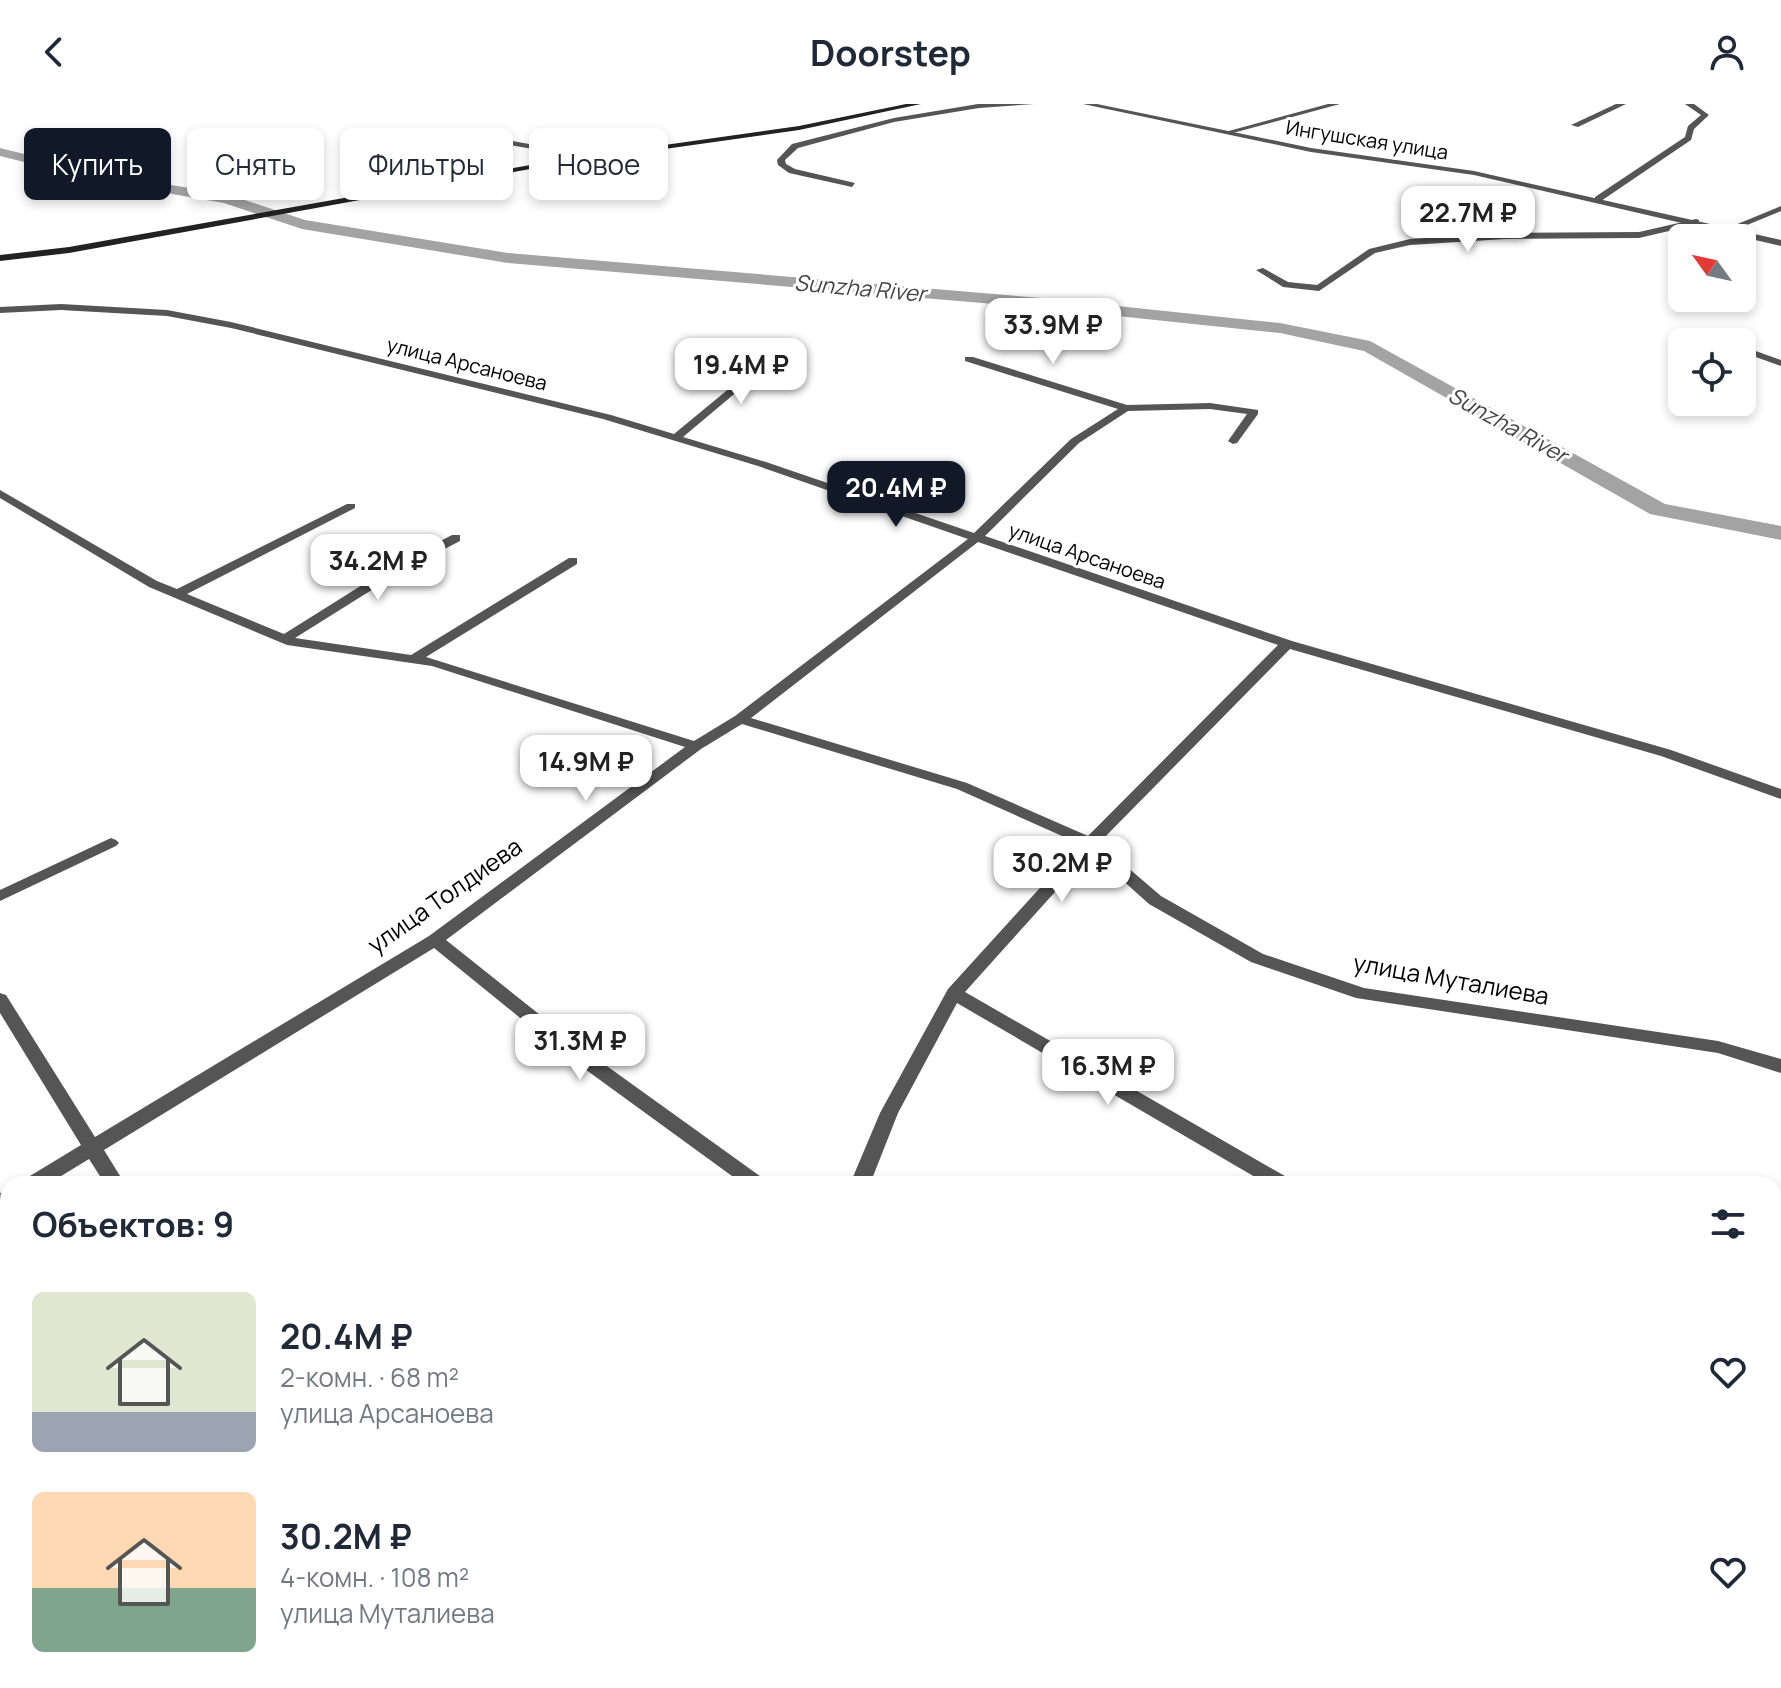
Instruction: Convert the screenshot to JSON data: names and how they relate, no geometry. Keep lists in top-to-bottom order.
{
  "streets": {
    "street": [
      "Ингушская улица",
      "улица Арсаноева",
      "улица Толдиева",
      "улица Муталиева"
    ]
  },
  "crossings": [
    ["улица Арсаноева", "улица Толдиева"],
    ["улица Толдиева", "улица Муталиева"]
  ],
  "water": ["Sunzha River"],
  "north": "top left",
  "page": {
    "header": "Doorstep",
    "chip": [
      "Купить",
      "Снять",
      "Фильтры",
      "Новое"
    ],
    "price": [
      "22.7M ₽",
      "33.9M ₽",
      "19.4M ₽",
      "20.4M ₽",
      "34.2M ₽",
      "14.9M ₽",
      "30.2M ₽",
      "31.3M ₽",
      "16.3M ₽"
    ],
    "heading": "Объектов: 9",
    "list": [
      {
        "name": "20.4M ₽",
        "note": "2-комн. · 68 m² · улица Арсаноева"
      },
      {
        "name": "30.2M ₽",
        "note": "4-комн. · 108 m² · улица Муталиева"
      }
    ]
  }
}
